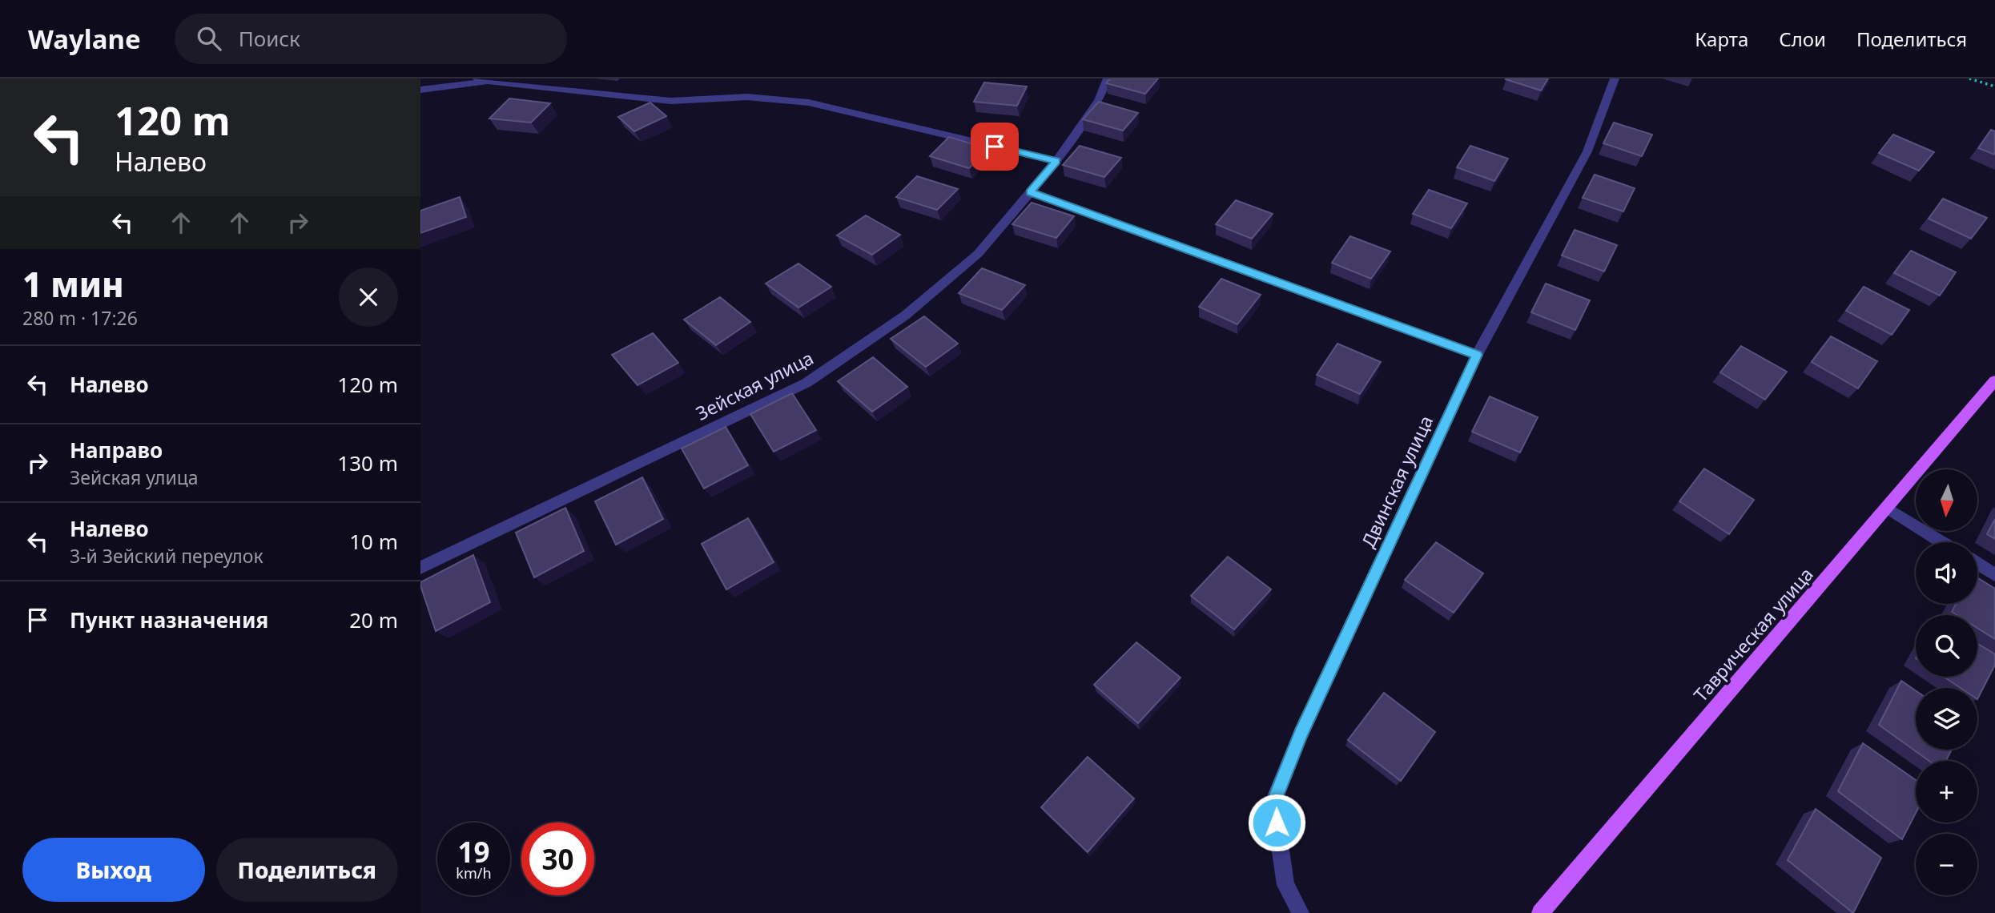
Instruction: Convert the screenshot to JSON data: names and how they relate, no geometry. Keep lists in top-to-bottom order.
{
  "streets": {
    "main road": ["Таврическая улица"],
    "street": ["Зейская улица", "Двинская улица"]
  },
  "north": "bottom",
  "page": {
    "header": "Waylane",
    "search": "Поиск",
    "nav": ["Карта", "Слои", "Поделиться"],
    "turn": ["120 m", "Налево"],
    "heading": ["1 мин", "280 m · 17:26"],
    "list": [
      {
        "name": "Налево",
        "value": "120 m"
      },
      {
        "name": "Направо",
        "note": "Зейская улица",
        "value": "130 m"
      },
      {
        "name": "Налево",
        "note": "3-й Зейский переулок",
        "value": "10 m"
      },
      {
        "name": "Пункт назначения",
        "value": "20 m"
      }
    ],
    "map_buttons": ["+", "−"],
    "speed": "19 km/h",
    "limit": "30",
    "buttons": ["Выход", "Поделиться"]
  }
}
